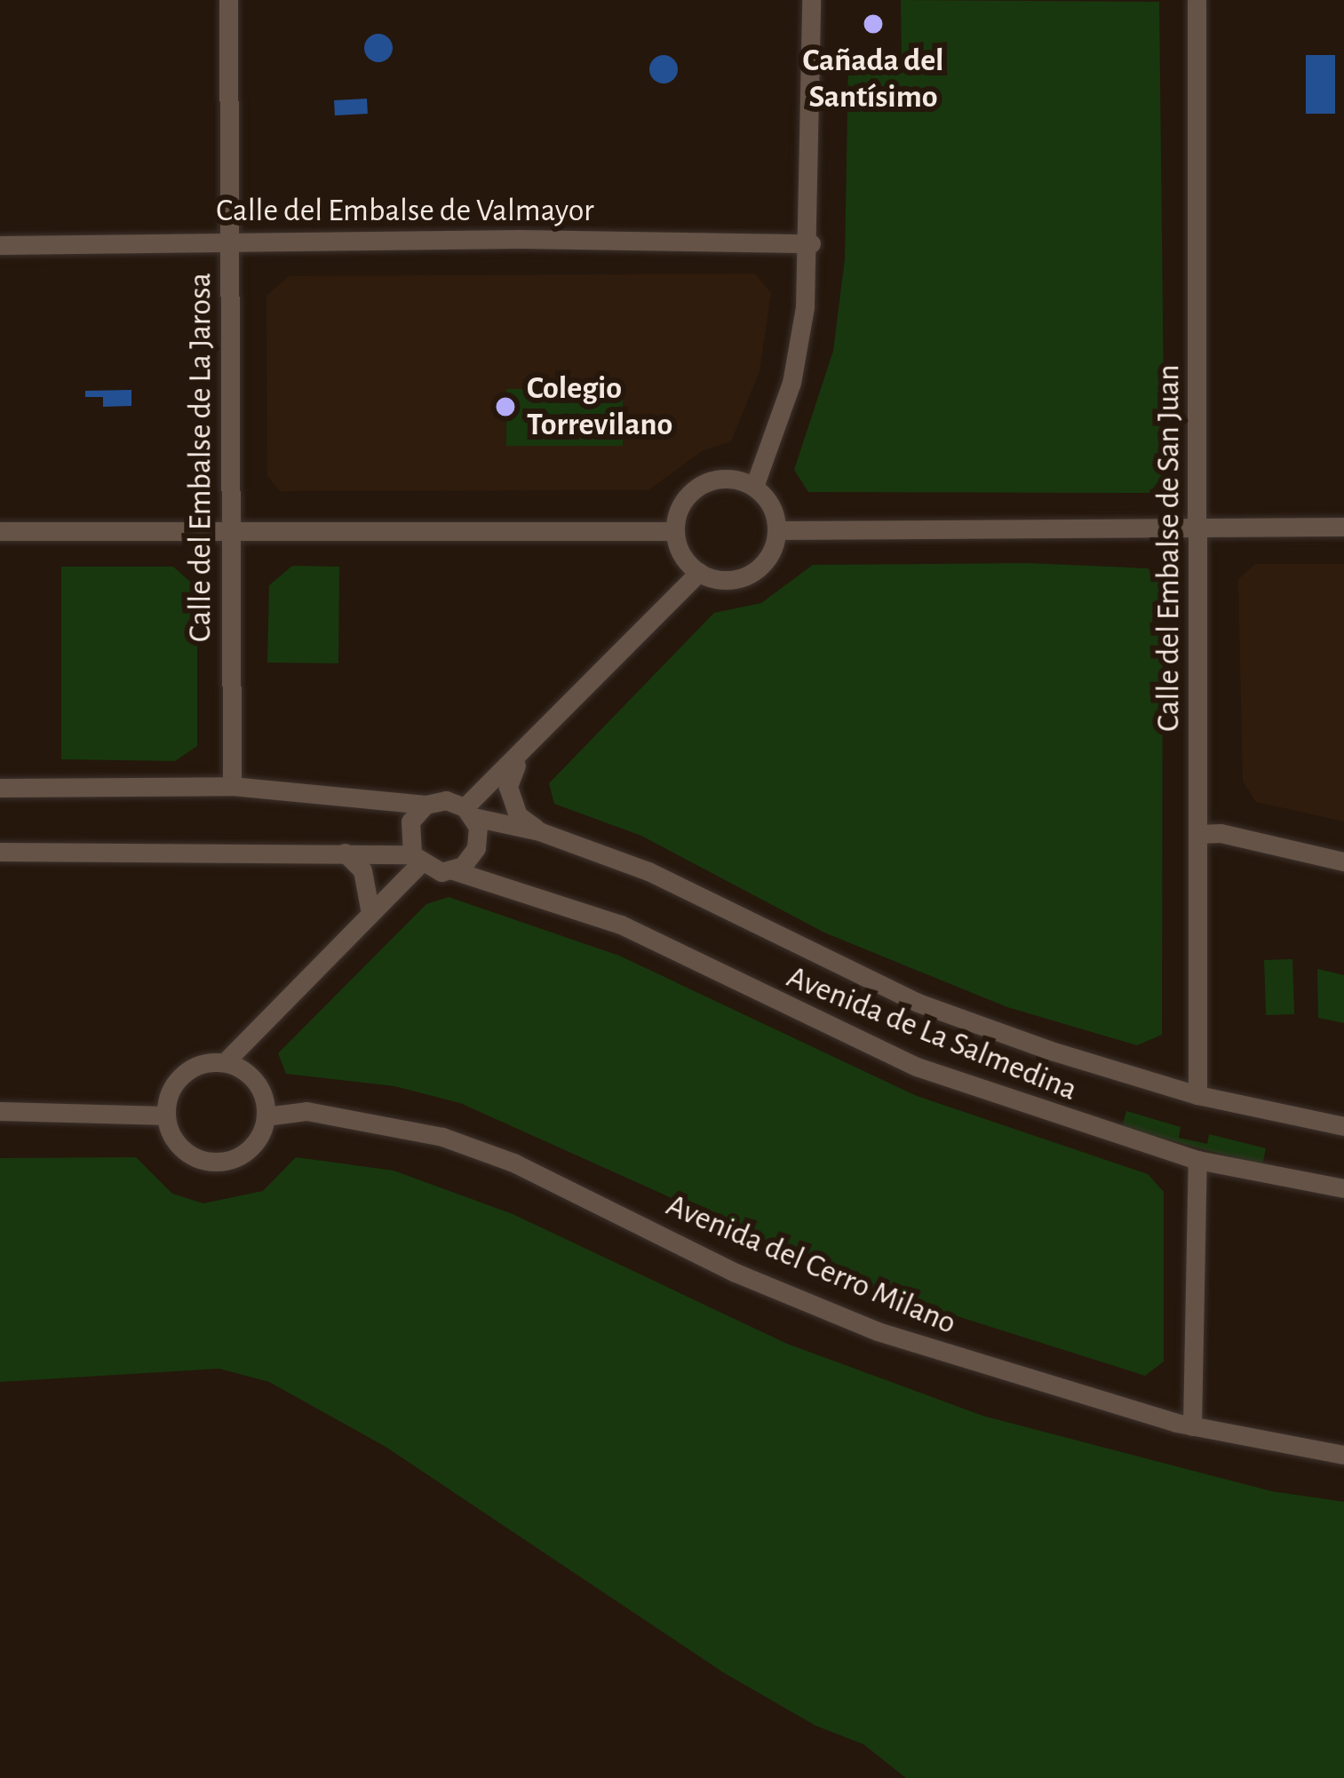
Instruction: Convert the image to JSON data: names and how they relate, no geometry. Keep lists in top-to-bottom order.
{
  "streets": {
    "street": [
      "Calle del Embalse de Valmayor",
      "Calle del Embalse de La Jarosa",
      "Calle del Embalse de San Juan",
      "Avenida de La Salmedina",
      "Avenida del Cerro Milano"
    ]
  },
  "crossings": [
    ["Calle del Embalse de Valmayor", "Calle del Embalse de La Jarosa"],
    ["Calle del Embalse de San Juan", "Avenida de La Salmedina"]
  ],
  "places": ["Cañada del Santísimo", "Colegio Torrevilano"]
}
